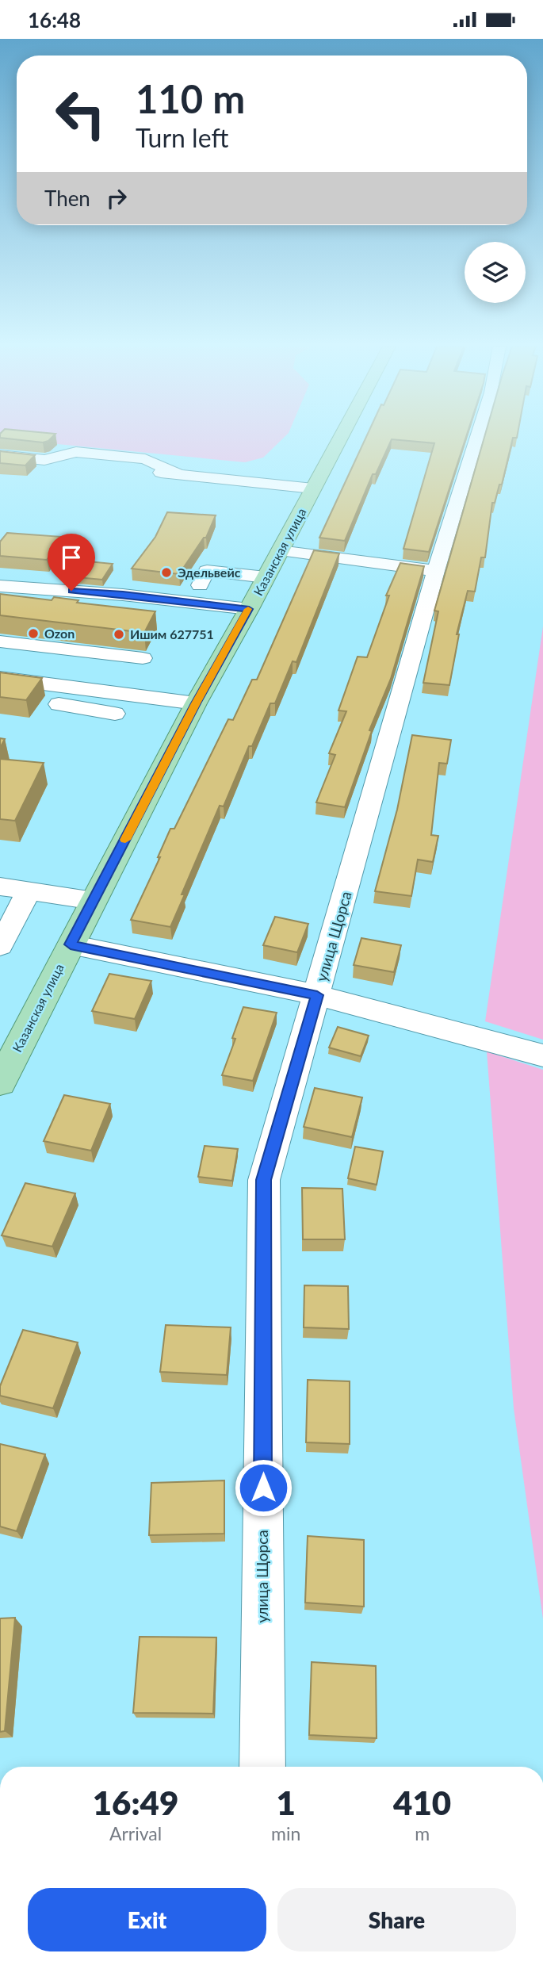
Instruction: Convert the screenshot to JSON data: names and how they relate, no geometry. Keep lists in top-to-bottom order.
{
  "streets": {
    "main road": ["Казанская улица"],
    "street": ["улица Щорса"]
  },
  "places": ["Эдельвейс", "Ozon", "Ишим 627751"],
  "page": {
    "status": "16:48",
    "turn": ["110 m", "Turn left"],
    "then": "Then",
    "eta": [
      "16:49",
      "Arrival",
      "1",
      "min",
      "410",
      "m"
    ],
    "buttons": ["Exit", "Share"]
  }
}
